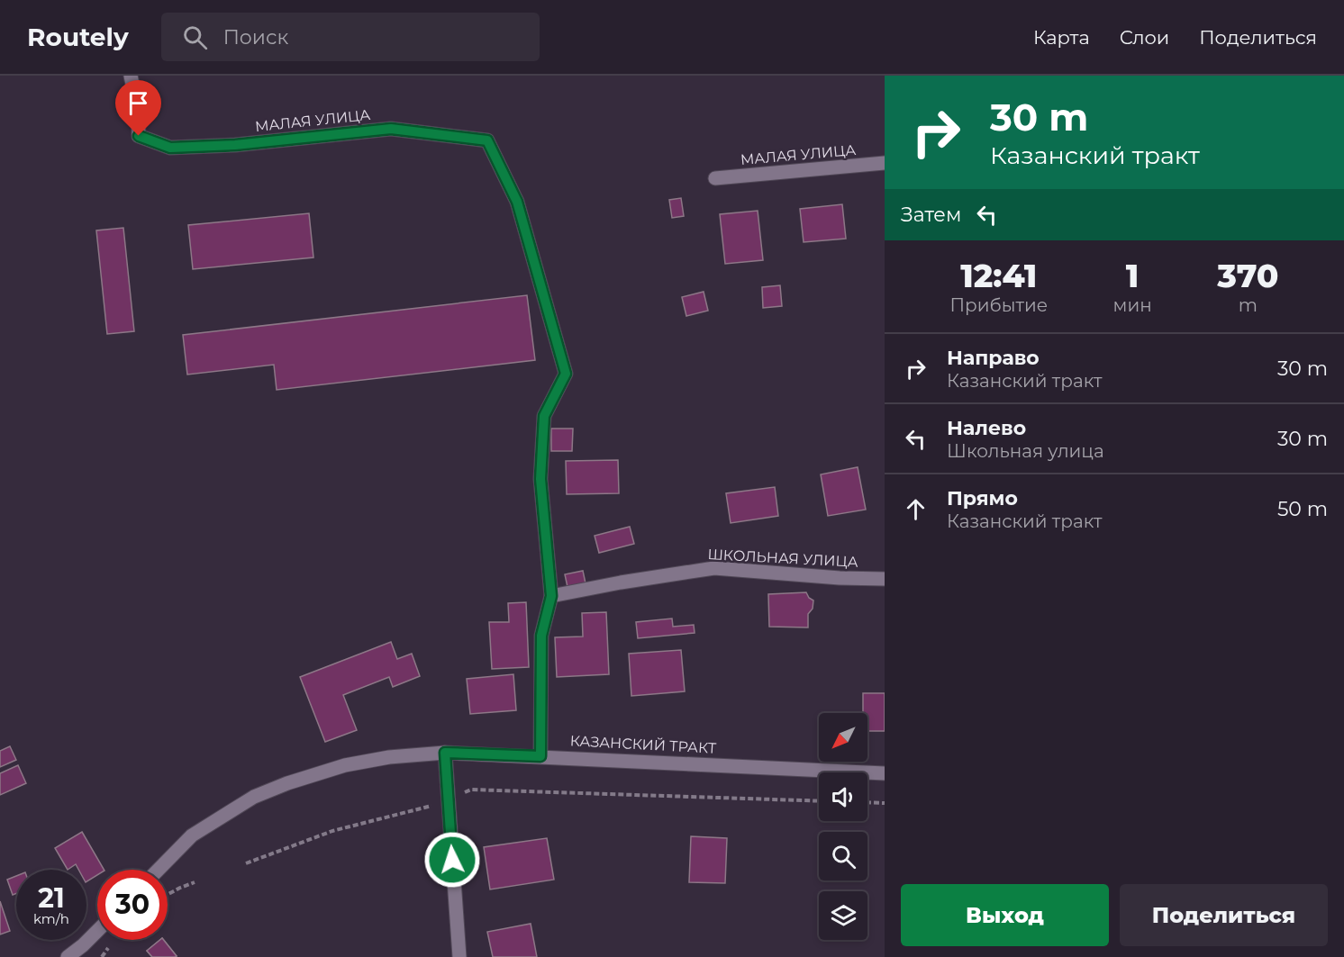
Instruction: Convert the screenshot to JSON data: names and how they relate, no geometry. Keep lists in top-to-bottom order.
{
  "streets": {
    "street": ["МАЛАЯ УЛИЦА", "ШКОЛЬНАЯ УЛИЦА", "КАЗАНСКИЙ ТРАКТ"]
  },
  "crossings": [
    ["МАЛАЯ УЛИЦА", "ШКОЛЬНАЯ УЛИЦА"]
  ],
  "north": "bottom left",
  "page": {
    "header": "Routely",
    "search": "Поиск",
    "nav": ["Карта", "Слои", "Поделиться"],
    "turn": ["30 m", "Казанский тракт"],
    "then": "Затем",
    "eta": [
      "12:41",
      "Прибытие",
      "1",
      "мин",
      "370",
      "m"
    ],
    "list": [
      {
        "name": "Направо",
        "note": "Казанский тракт",
        "value": "30 m"
      },
      {
        "name": "Налево",
        "note": "Школьная улица",
        "value": "30 m"
      },
      {
        "name": "Прямо",
        "note": "Казанский тракт",
        "value": "50 m"
      }
    ],
    "speed": "21 km/h",
    "limit": "30",
    "buttons": ["Выход", "Поделиться"]
  }
}
